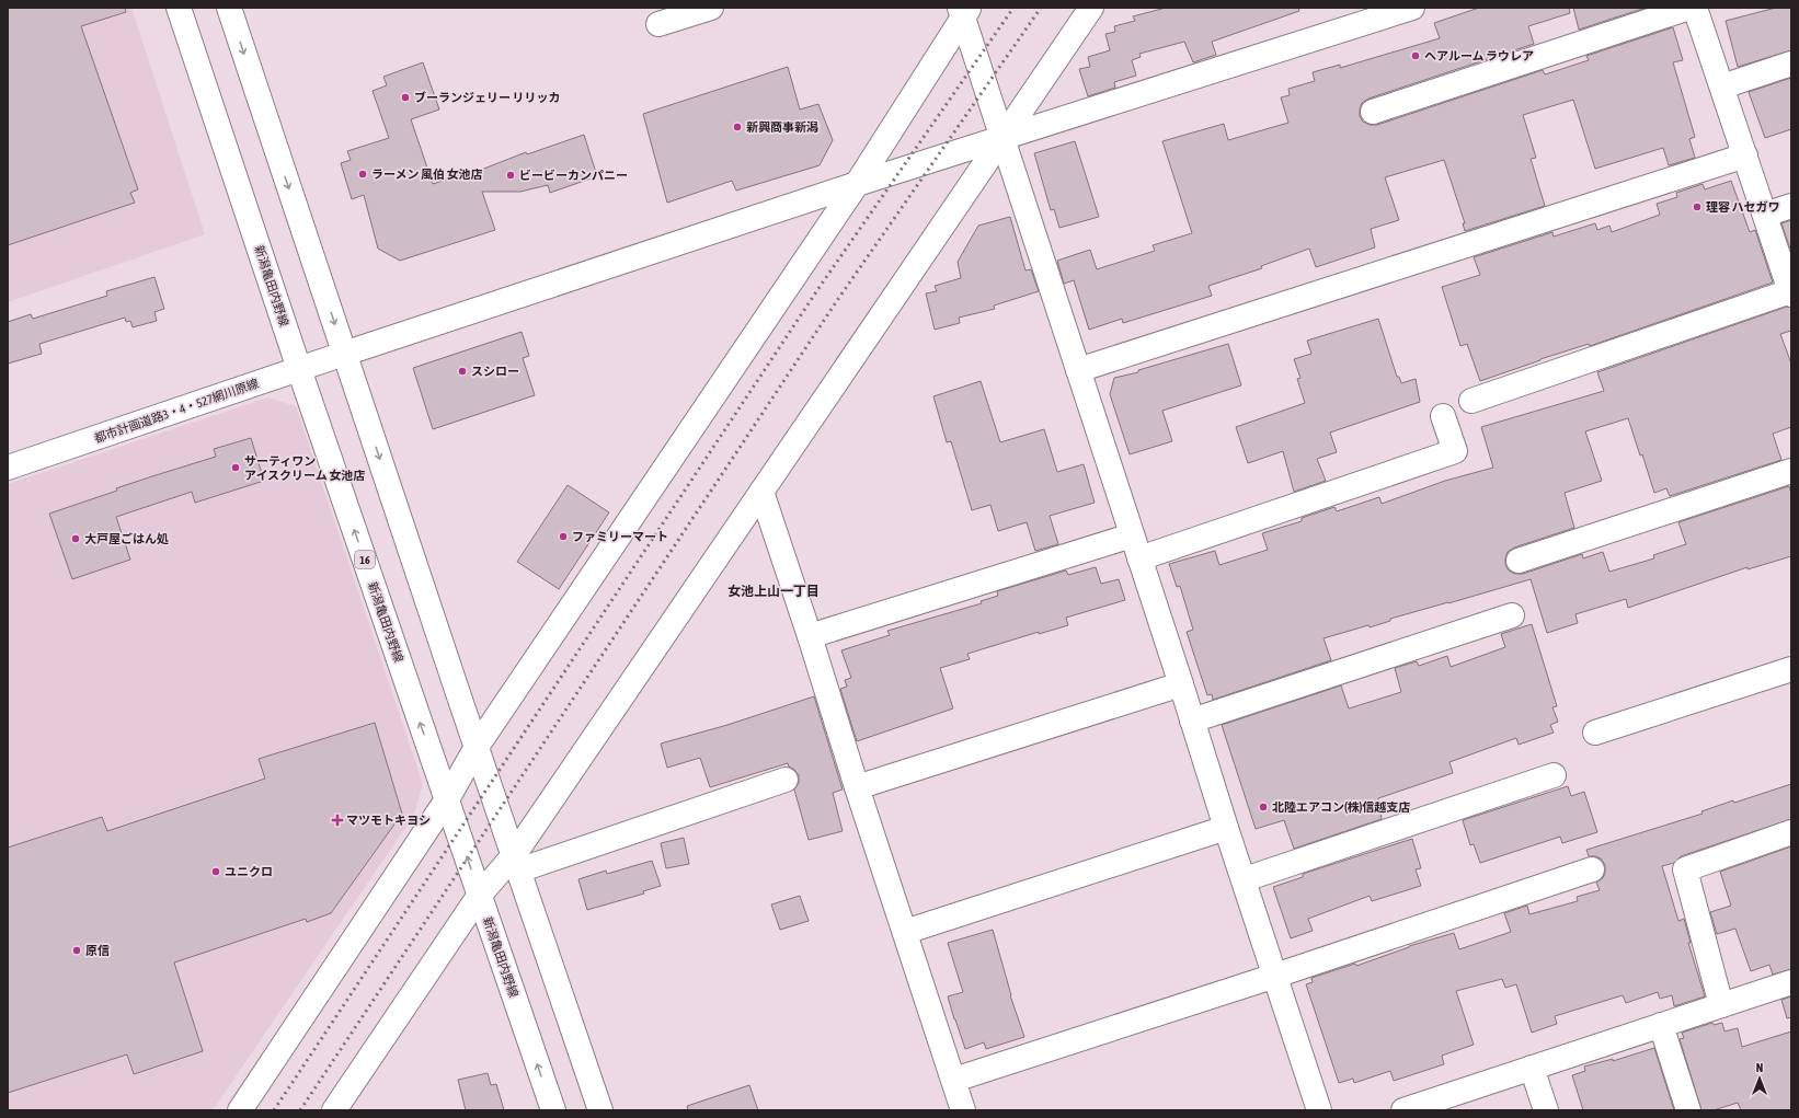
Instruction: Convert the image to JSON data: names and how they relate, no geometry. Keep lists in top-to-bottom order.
{
  "streets": {
    "street": ["新潟亀田内野線", "都市計画道路3・4・527網川原線", "16"]
  },
  "crossings": [
    ["新潟亀田内野線", "都市計画道路3・4・527網川原線"]
  ],
  "districts": ["女池上山一丁目"],
  "places": {
    "other": [
      "ヘアルーム ラウレア",
      "ブーランジェリー リリッカ",
      "新興商事新潟",
      "ラーメン 風伯 女池店",
      "ビービーカンパニー",
      "理容 ハセガワ",
      "スシロー",
      "サーティワン アイスクリーム 女池店",
      "ファミリーマート",
      "大戸屋ごはん処",
      "北陸エアコン(株)信越支店",
      "ユニクロ",
      "原信"
    ],
    "health": ["マツモトキヨシ"]
  },
  "north": "top"
}
